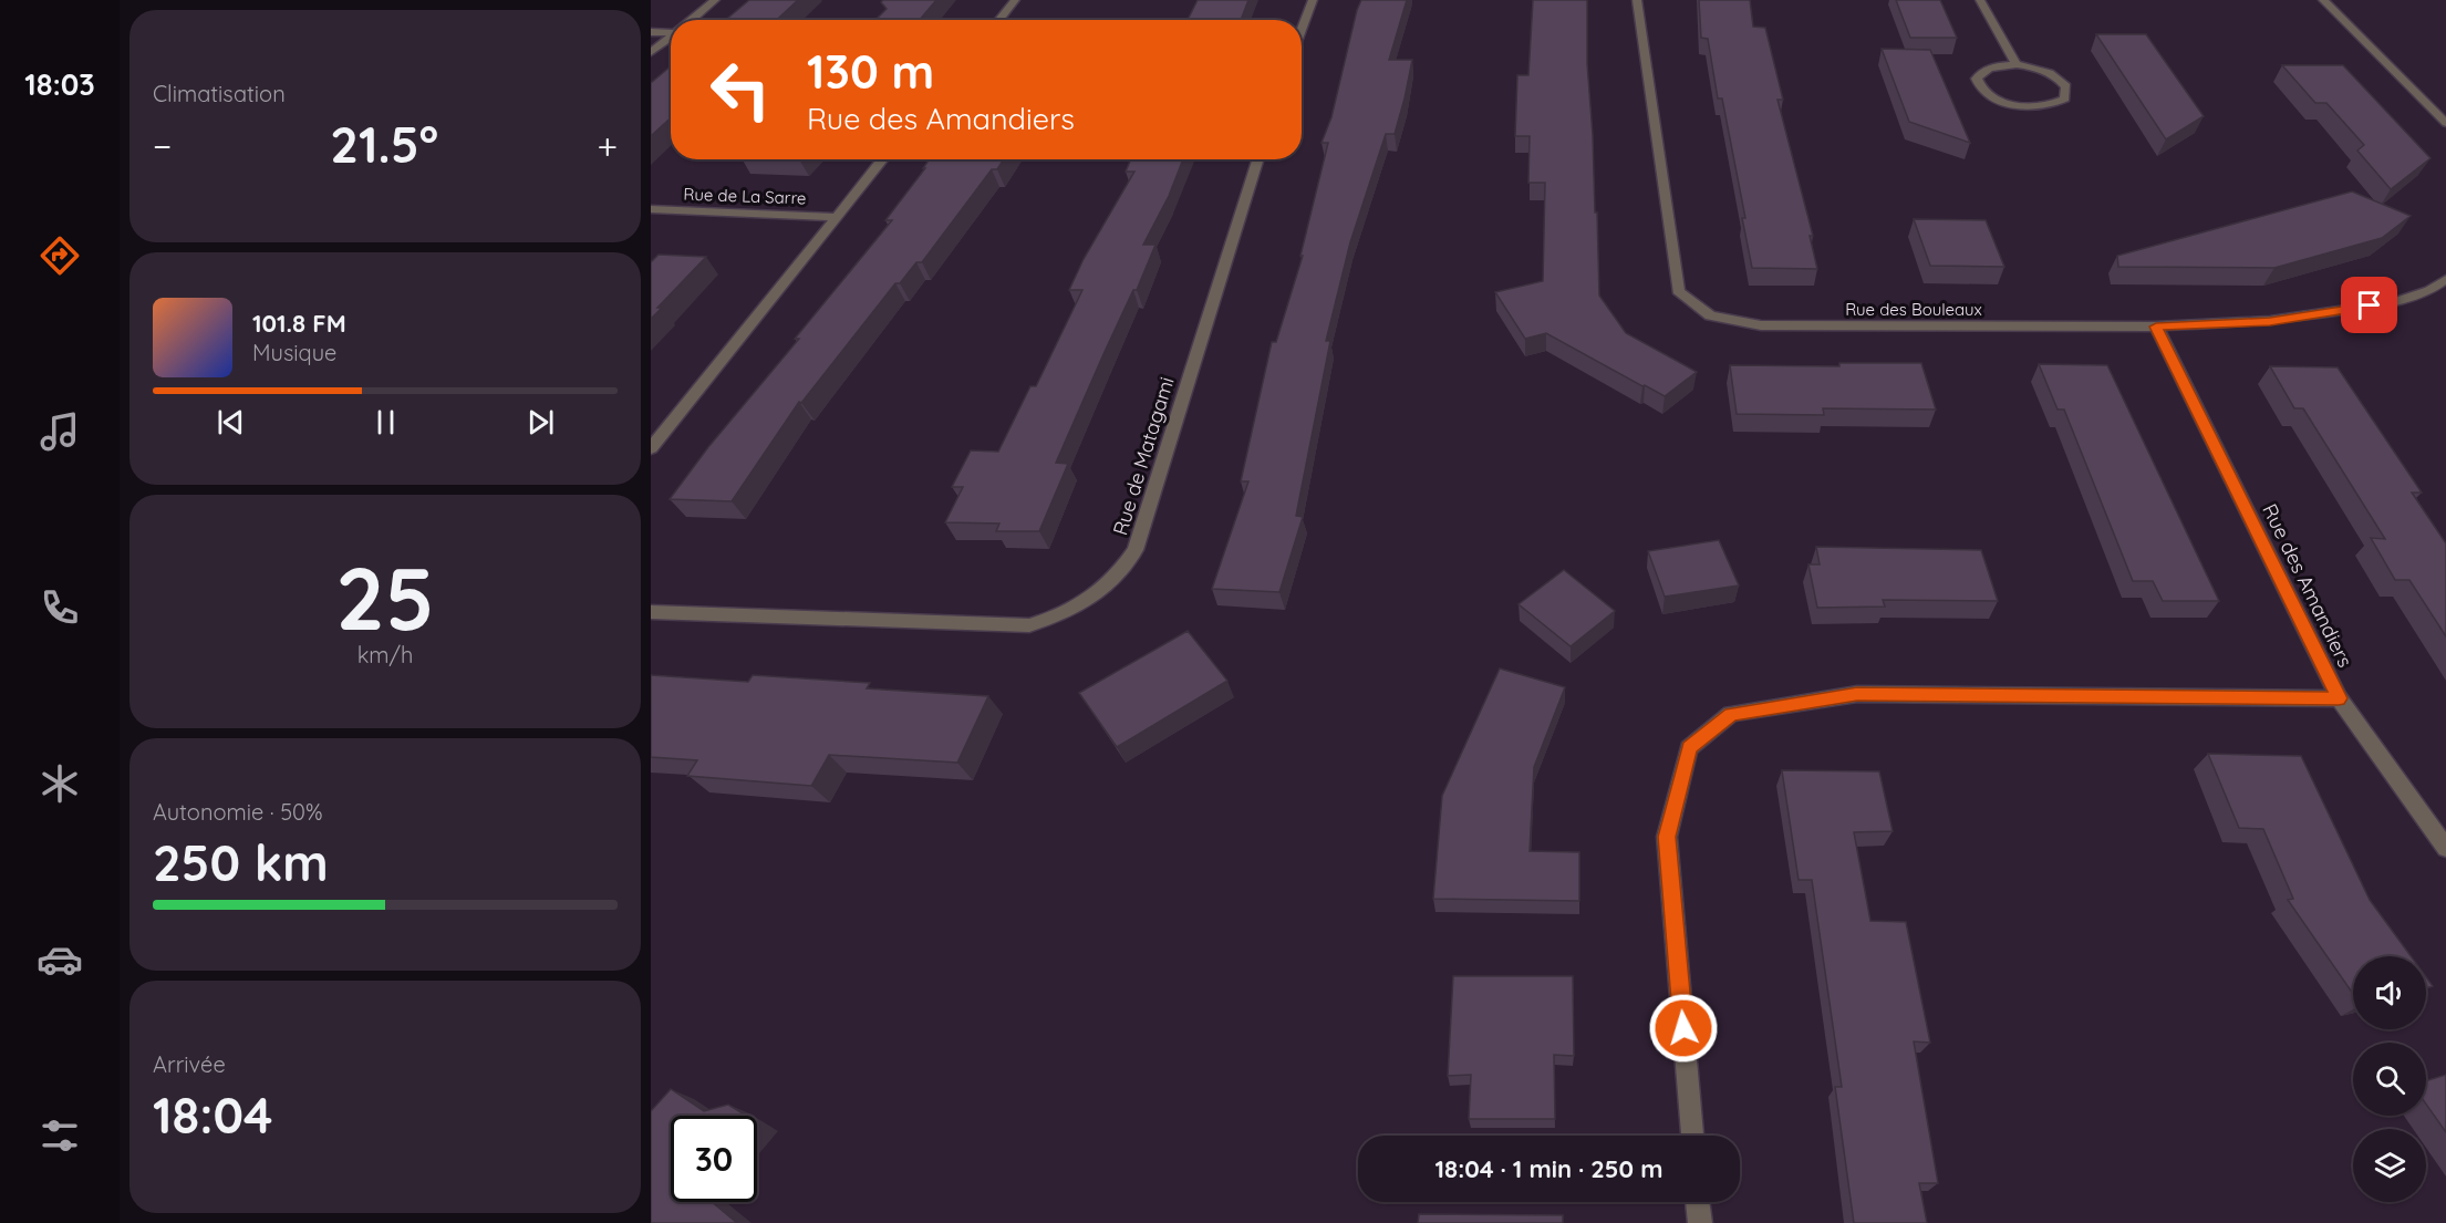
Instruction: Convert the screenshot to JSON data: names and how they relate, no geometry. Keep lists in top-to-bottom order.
{
  "streets": {
    "street": [
      "Rue de La Sarre",
      "Rue des Bouleaux",
      "Rue de Matagami",
      "Rue des Amandiers"
    ]
  },
  "crossings": [
    ["Rue des Bouleaux", "Rue des Amandiers"]
  ],
  "page": {
    "tabs": "18:03",
    "tile": [
      "Climatisation",
      ["25", "km/h"],
      ["Autonomie · 50%", "250 km"],
      ["Arrivée", "18:04"]
    ],
    "turn": ["130 m", "Rue des Amandiers"],
    "heat": ["−", "21.5°", "+"],
    "song": ["101.8 FM", "Musique"],
    "limit": "30",
    "trip": "18:04 · 1 min · 250 m"
  }
}
